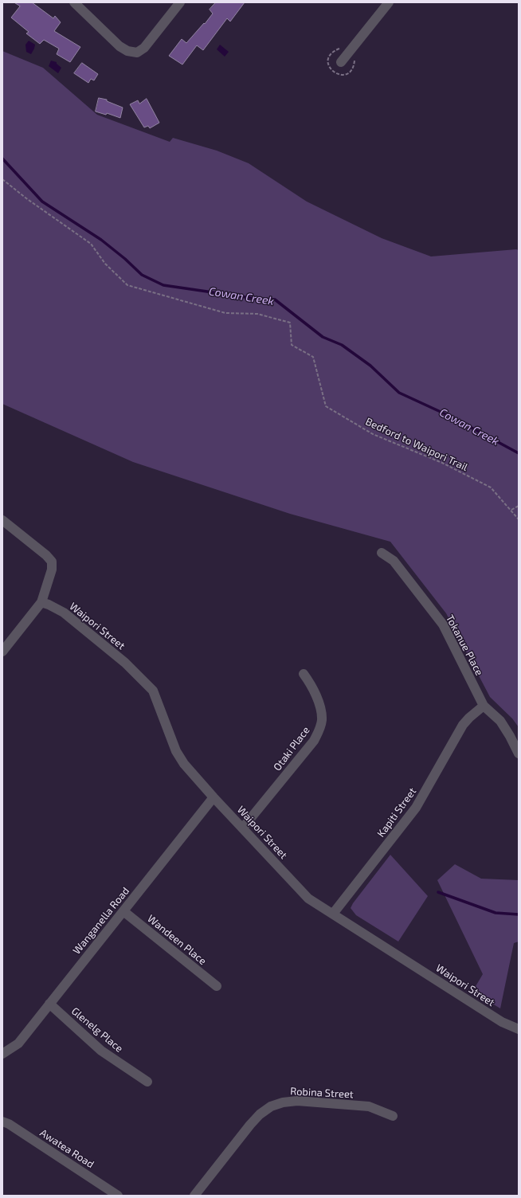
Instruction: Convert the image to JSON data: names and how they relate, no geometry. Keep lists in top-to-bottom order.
{
  "streets": {
    "street": [
      "Waipori Street",
      "Tokanue Place",
      "Otaki Place",
      "Kapiti Street",
      "Wanganella Road",
      "Wandeen Place",
      "Glenelg Place",
      "Robina Street",
      "Awatea Road"
    ],
    "path": ["Bedford to Waipori Trail"]
  },
  "crossings": [
    ["Waipori Street", "Otaki Place"],
    ["Waipori Street", "Kapiti Street"],
    ["Waipori Street", "Wanganella Road"],
    ["Tokanue Place", "Kapiti Street"],
    ["Wanganella Road", "Wandeen Place"],
    ["Wanganella Road", "Glenelg Place"]
  ],
  "water": ["Cowan Creek"]
}
